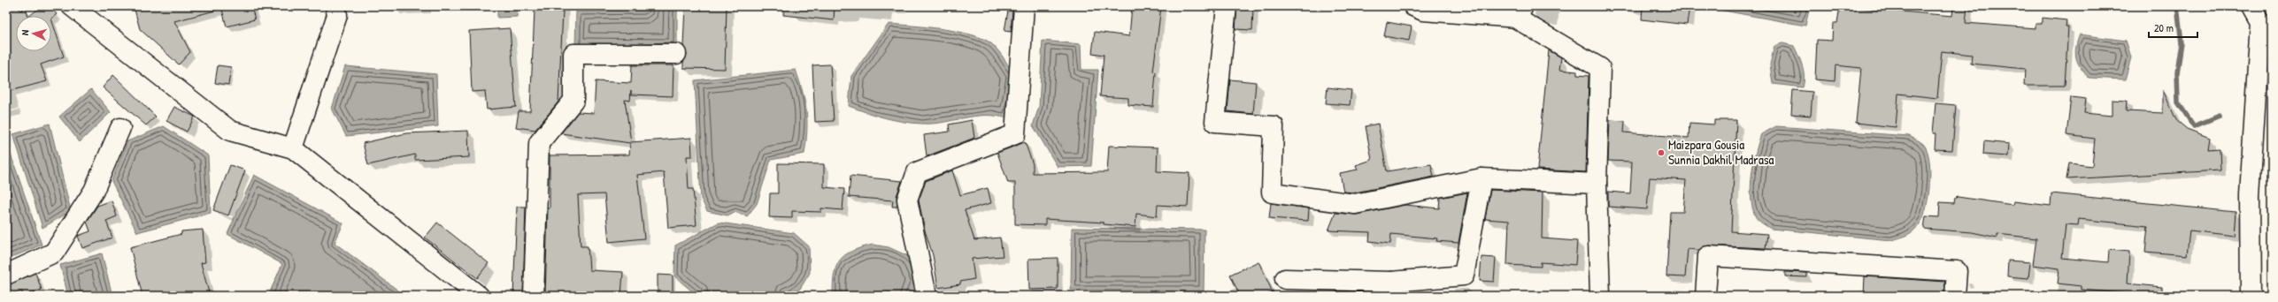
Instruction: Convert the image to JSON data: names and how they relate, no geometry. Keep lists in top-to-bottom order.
{
  "places": ["Maizpara Gousia Sunnia Dakhil Madrasa"],
  "scale_bar": "20 m",
  "north": "left"
}
